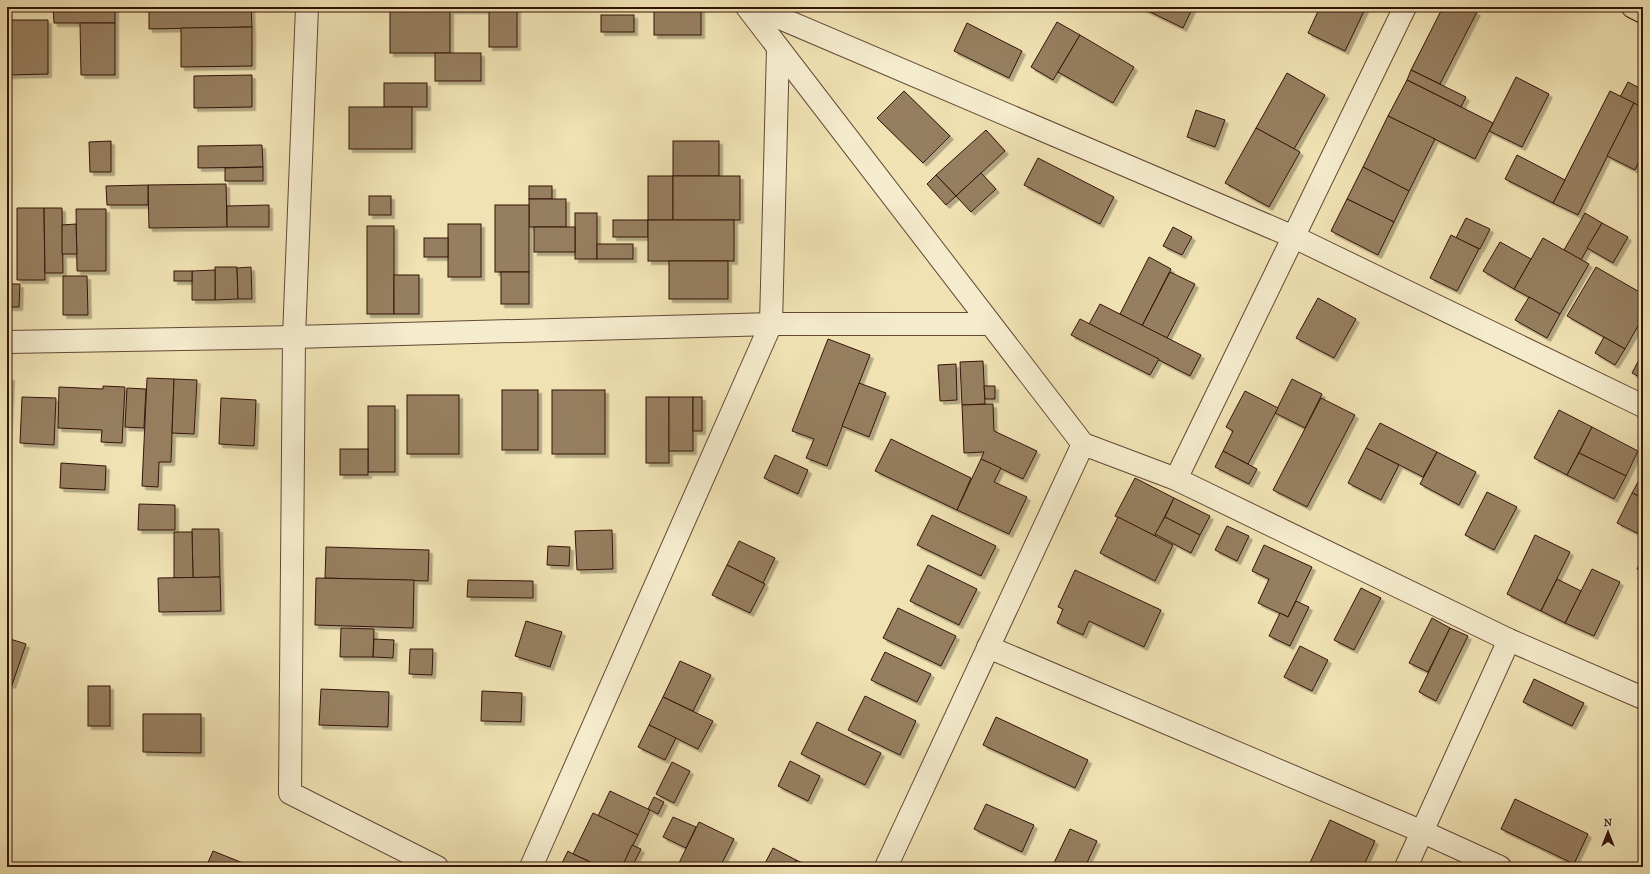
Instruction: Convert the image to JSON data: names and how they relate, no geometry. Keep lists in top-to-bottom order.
{
  "north": "top"
}
